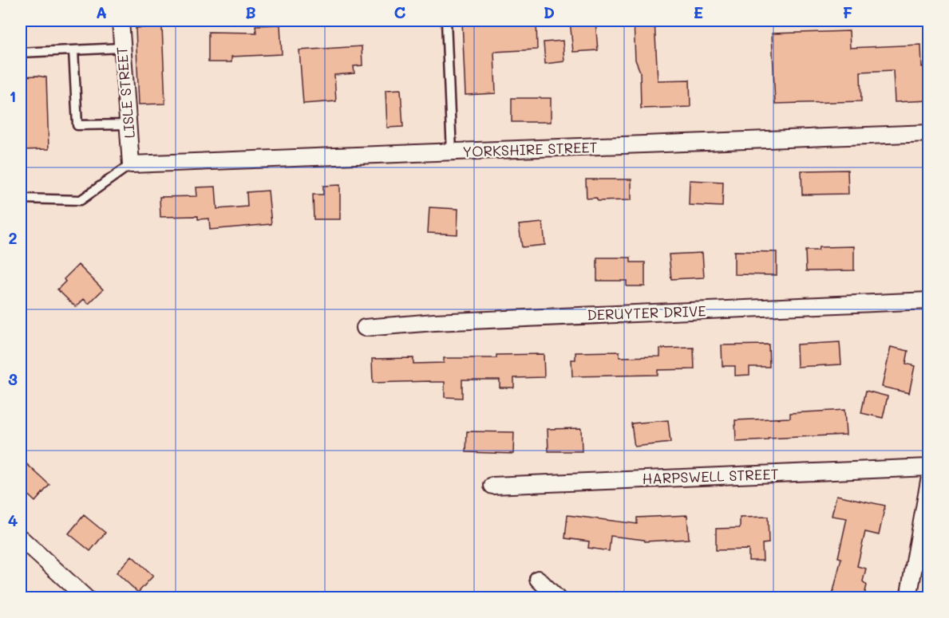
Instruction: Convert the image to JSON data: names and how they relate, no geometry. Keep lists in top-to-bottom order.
{
  "streets": {
    "street": [
      "LISLE STREET",
      "YORKSHIRE STREET",
      "DERUYTER DRIVE",
      "HARPSWELL STREET"
    ]
  },
  "crossings": [
    ["LISLE STREET", "YORKSHIRE STREET"]
  ],
  "grid": {
    "columns": [
      "A",
      "B",
      "C",
      "D",
      "E",
      "F"
    ],
    "rows": [
      "1",
      "2",
      "3",
      "4"
    ]
  }
}
